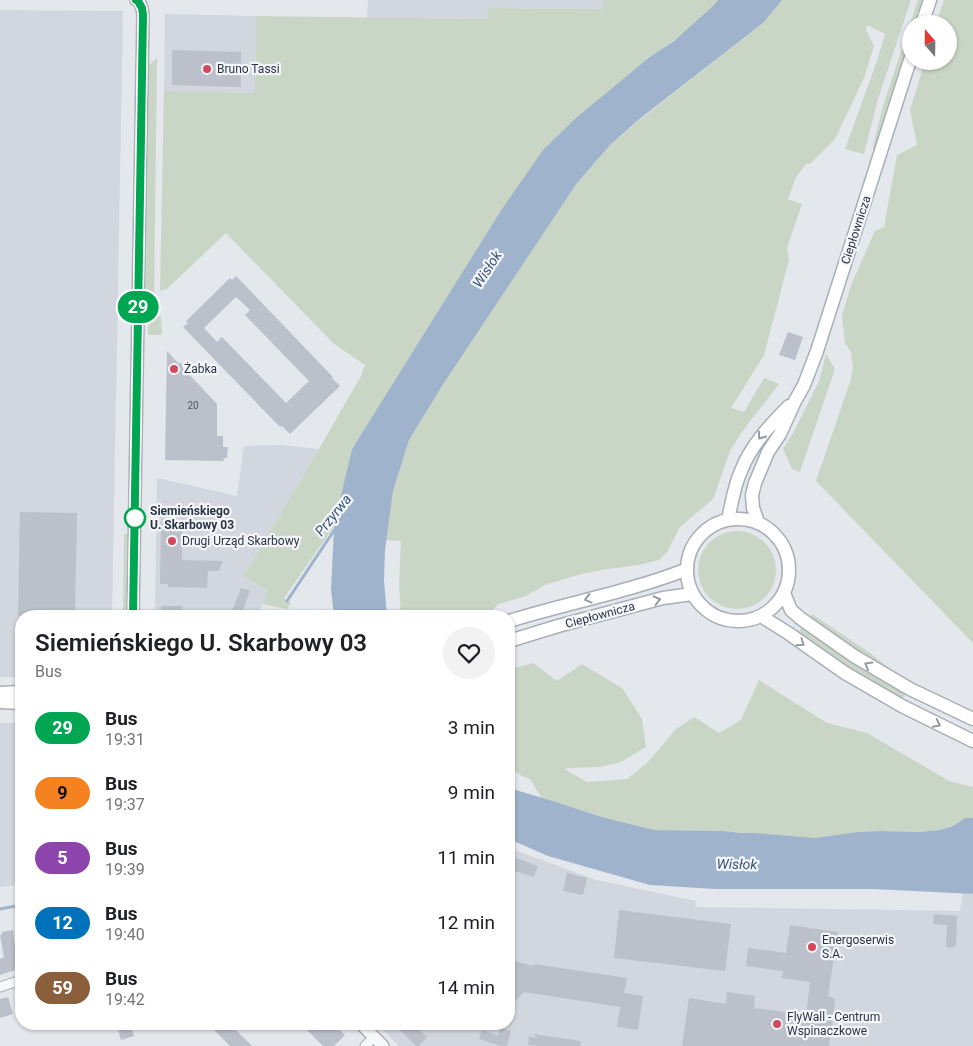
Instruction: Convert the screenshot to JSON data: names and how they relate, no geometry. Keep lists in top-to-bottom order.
{
  "streets": {
    "main road": ["Ciepłownicza"]
  },
  "water": ["Wisłok", "Przyrwa"],
  "places": [
    "Bruno Tassi",
    "Żabka",
    "Siemieńskiego U. Skarbowy 03",
    "Drugi Urząd Skarbowy",
    "Energoserwis S.A.",
    "FlyWall - Centrum Wspinaczkowe"
  ],
  "lines": ["bus line 29"],
  "house_numbers": ["20"],
  "north": "top",
  "page": {
    "on_map": "29",
    "heading": ["Siemieńskiego U. Skarbowy 03", "Bus"],
    "list": [
      {
        "mark": "29",
        "name": "Bus",
        "note": "19:31",
        "value": "3 min"
      },
      {
        "mark": "9",
        "name": "Bus",
        "note": "19:37",
        "value": "9 min"
      },
      {
        "mark": "5",
        "name": "Bus",
        "note": "19:39",
        "value": "11 min"
      },
      {
        "mark": "12",
        "name": "Bus",
        "note": "19:40",
        "value": "12 min"
      },
      {
        "mark": "59",
        "name": "Bus",
        "note": "19:42",
        "value": "14 min"
      }
    ]
  }
}
